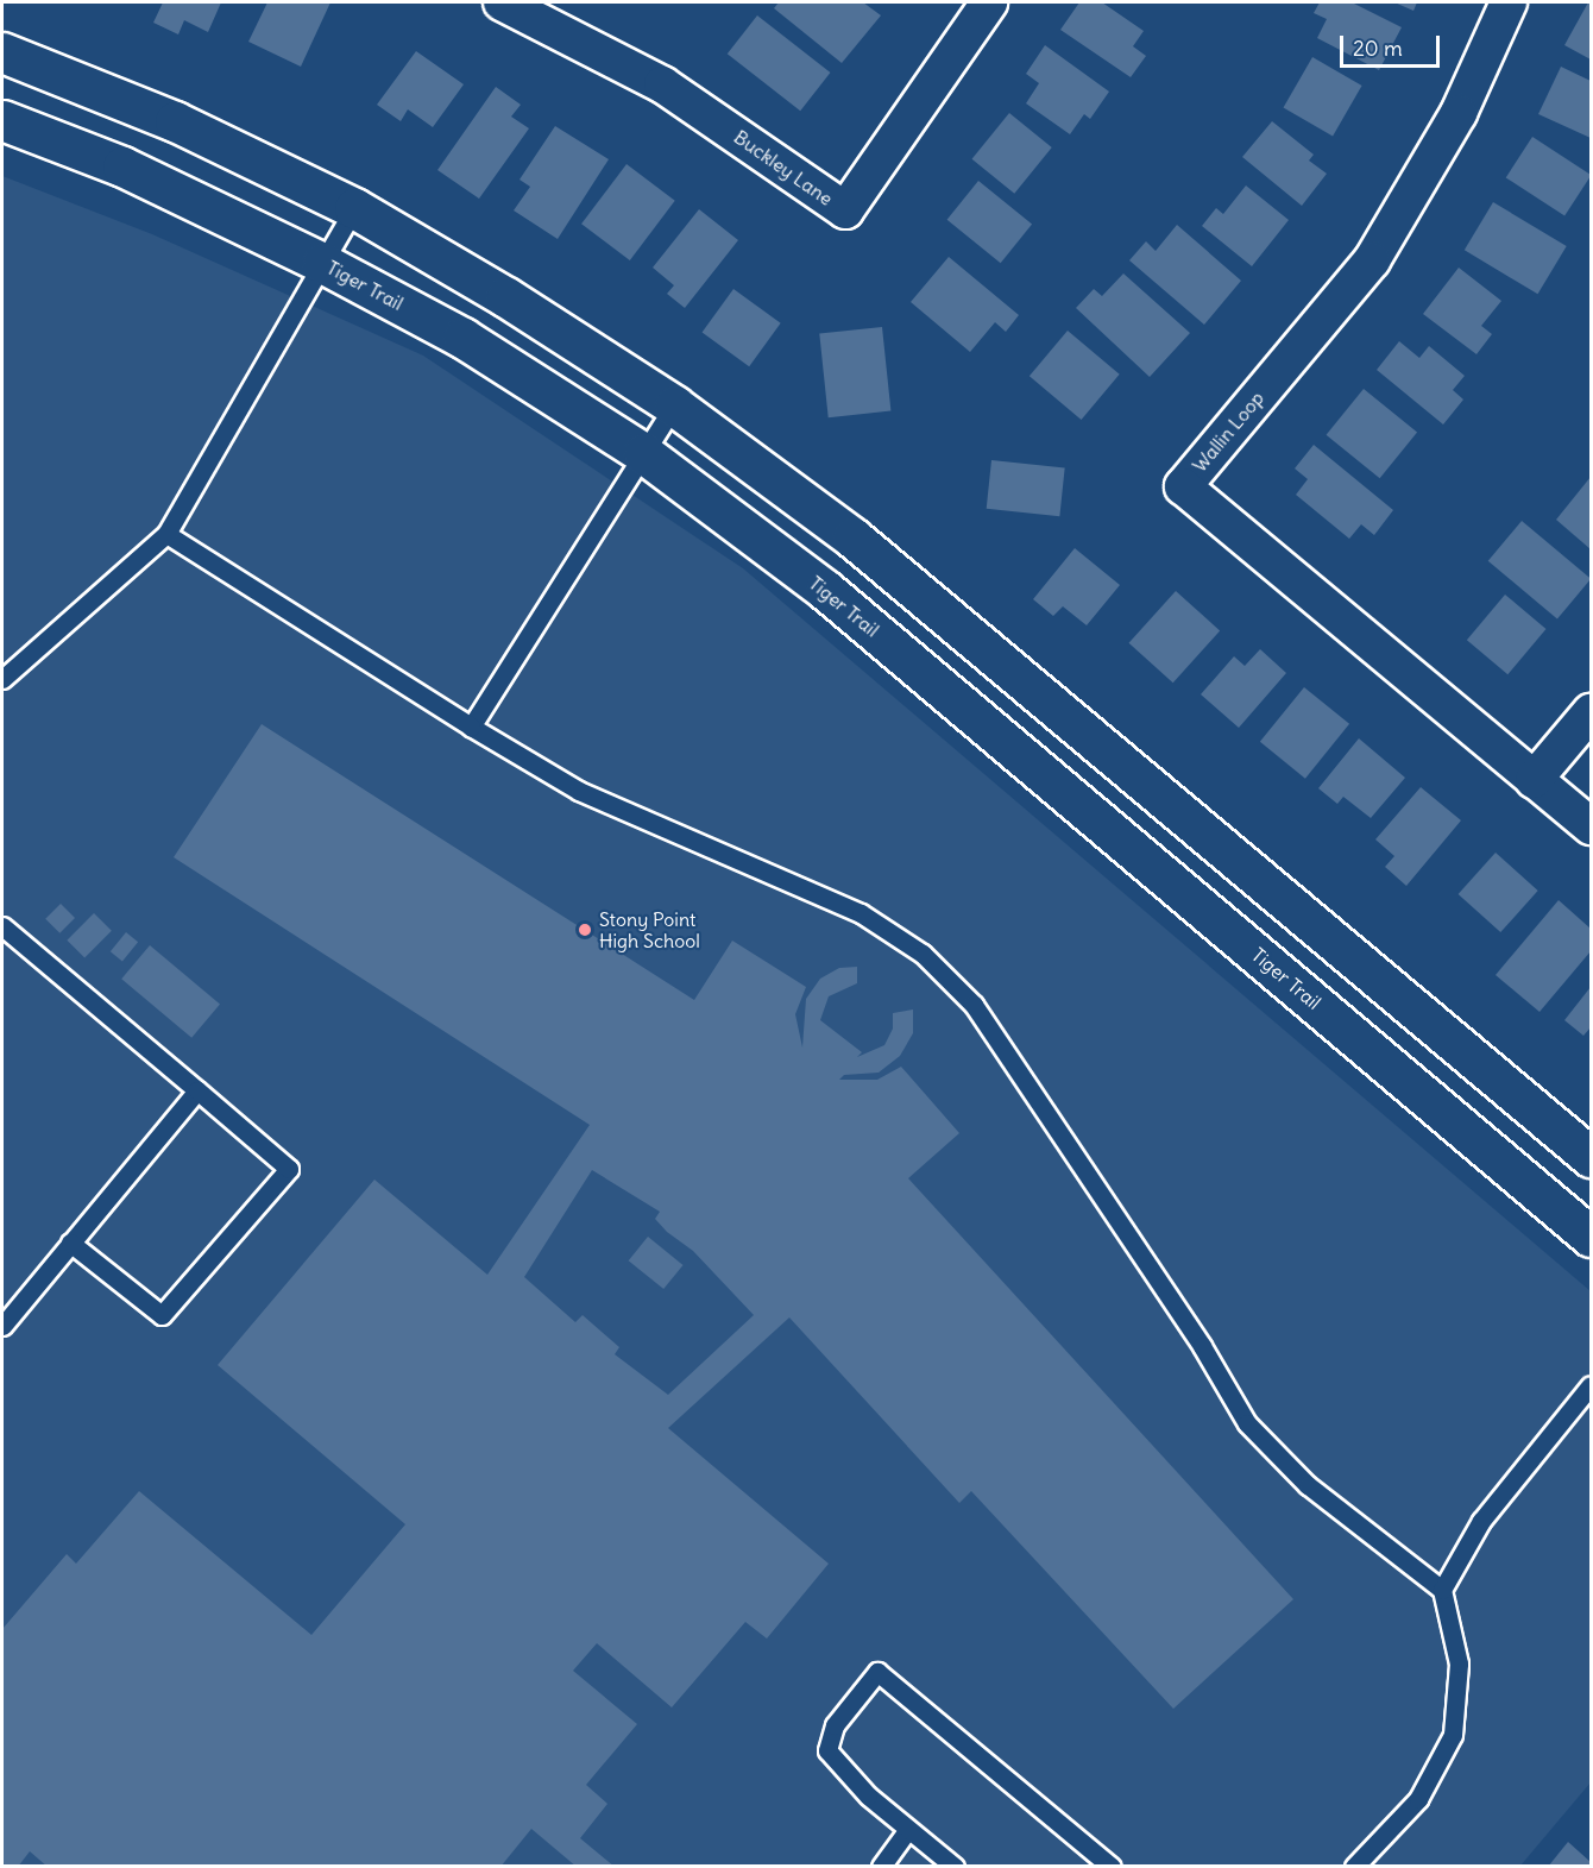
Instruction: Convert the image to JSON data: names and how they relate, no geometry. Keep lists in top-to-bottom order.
{
  "streets": {
    "street": ["Buckley Lane", "Tiger Trail", "Wallin Loop"]
  },
  "places": ["Stony Point High School"],
  "scale_bar": "20 m"
}
